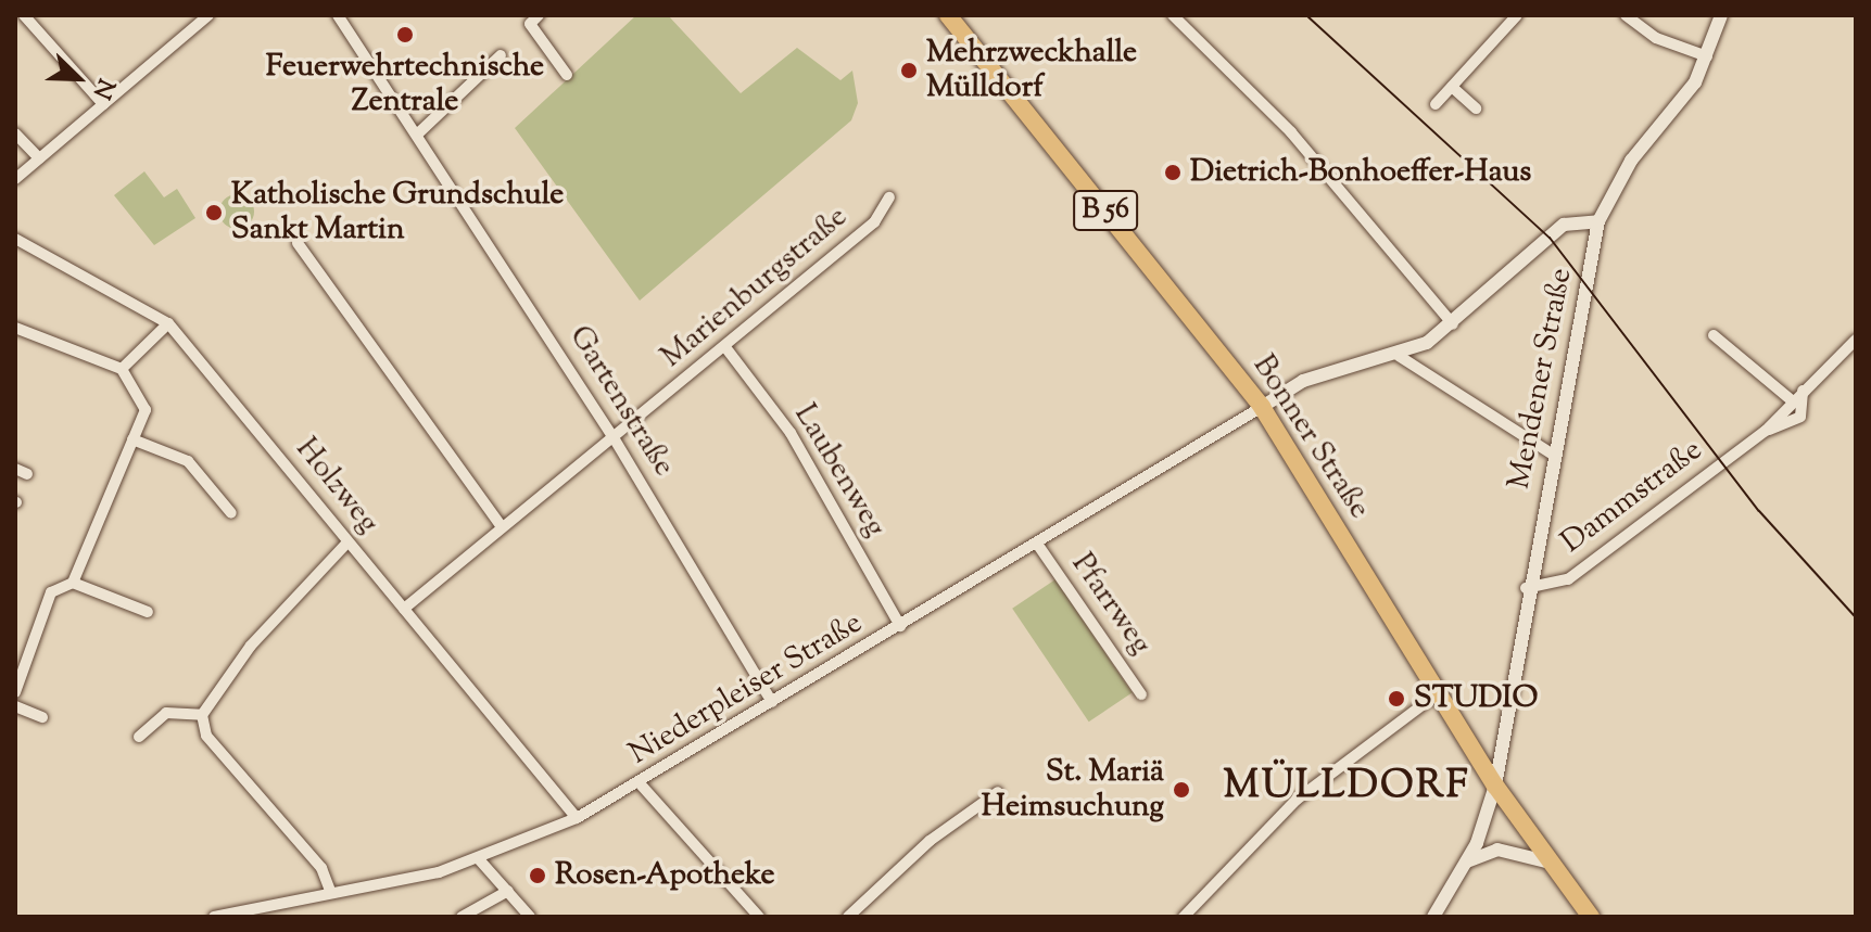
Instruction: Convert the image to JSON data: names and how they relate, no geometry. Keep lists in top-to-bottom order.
{
  "streets": {
    "main road": ["B 56", "Bonner Straße"],
    "street": [
      "Marienburgstraße",
      "Mendener Straße",
      "Gartenstraße",
      "Laubenweg",
      "Holzweg",
      "Dammstraße",
      "Pfarrweg",
      "Niederpleiser Straße"
    ]
  },
  "crossings": [
    ["Marienburgstraße", "Gartenstraße"],
    ["Marienburgstraße", "Laubenweg"],
    ["Marienburgstraße", "Holzweg"],
    ["Mendener Straße", "Bonner Straße"],
    ["Mendener Straße", "Dammstraße"],
    ["Gartenstraße", "Niederpleiser Straße"],
    ["Bonner Straße", "Niederpleiser Straße"],
    ["Laubenweg", "Niederpleiser Straße"],
    ["Holzweg", "Niederpleiser Straße"],
    ["Pfarrweg", "Niederpleiser Straße"]
  ],
  "districts": ["MÜLLDORF"],
  "places": [
    "Feuerwehrtechnische Zentrale",
    "Mehrzweckhalle Mülldorf",
    "Dietrich-Bonhoeffer-Haus",
    "Katholische Grundschule Sankt Martin",
    "STUDIO",
    "St. Mariä Heimsuchung",
    "Rosen-Apotheke"
  ],
  "north": "bottom right"
}
